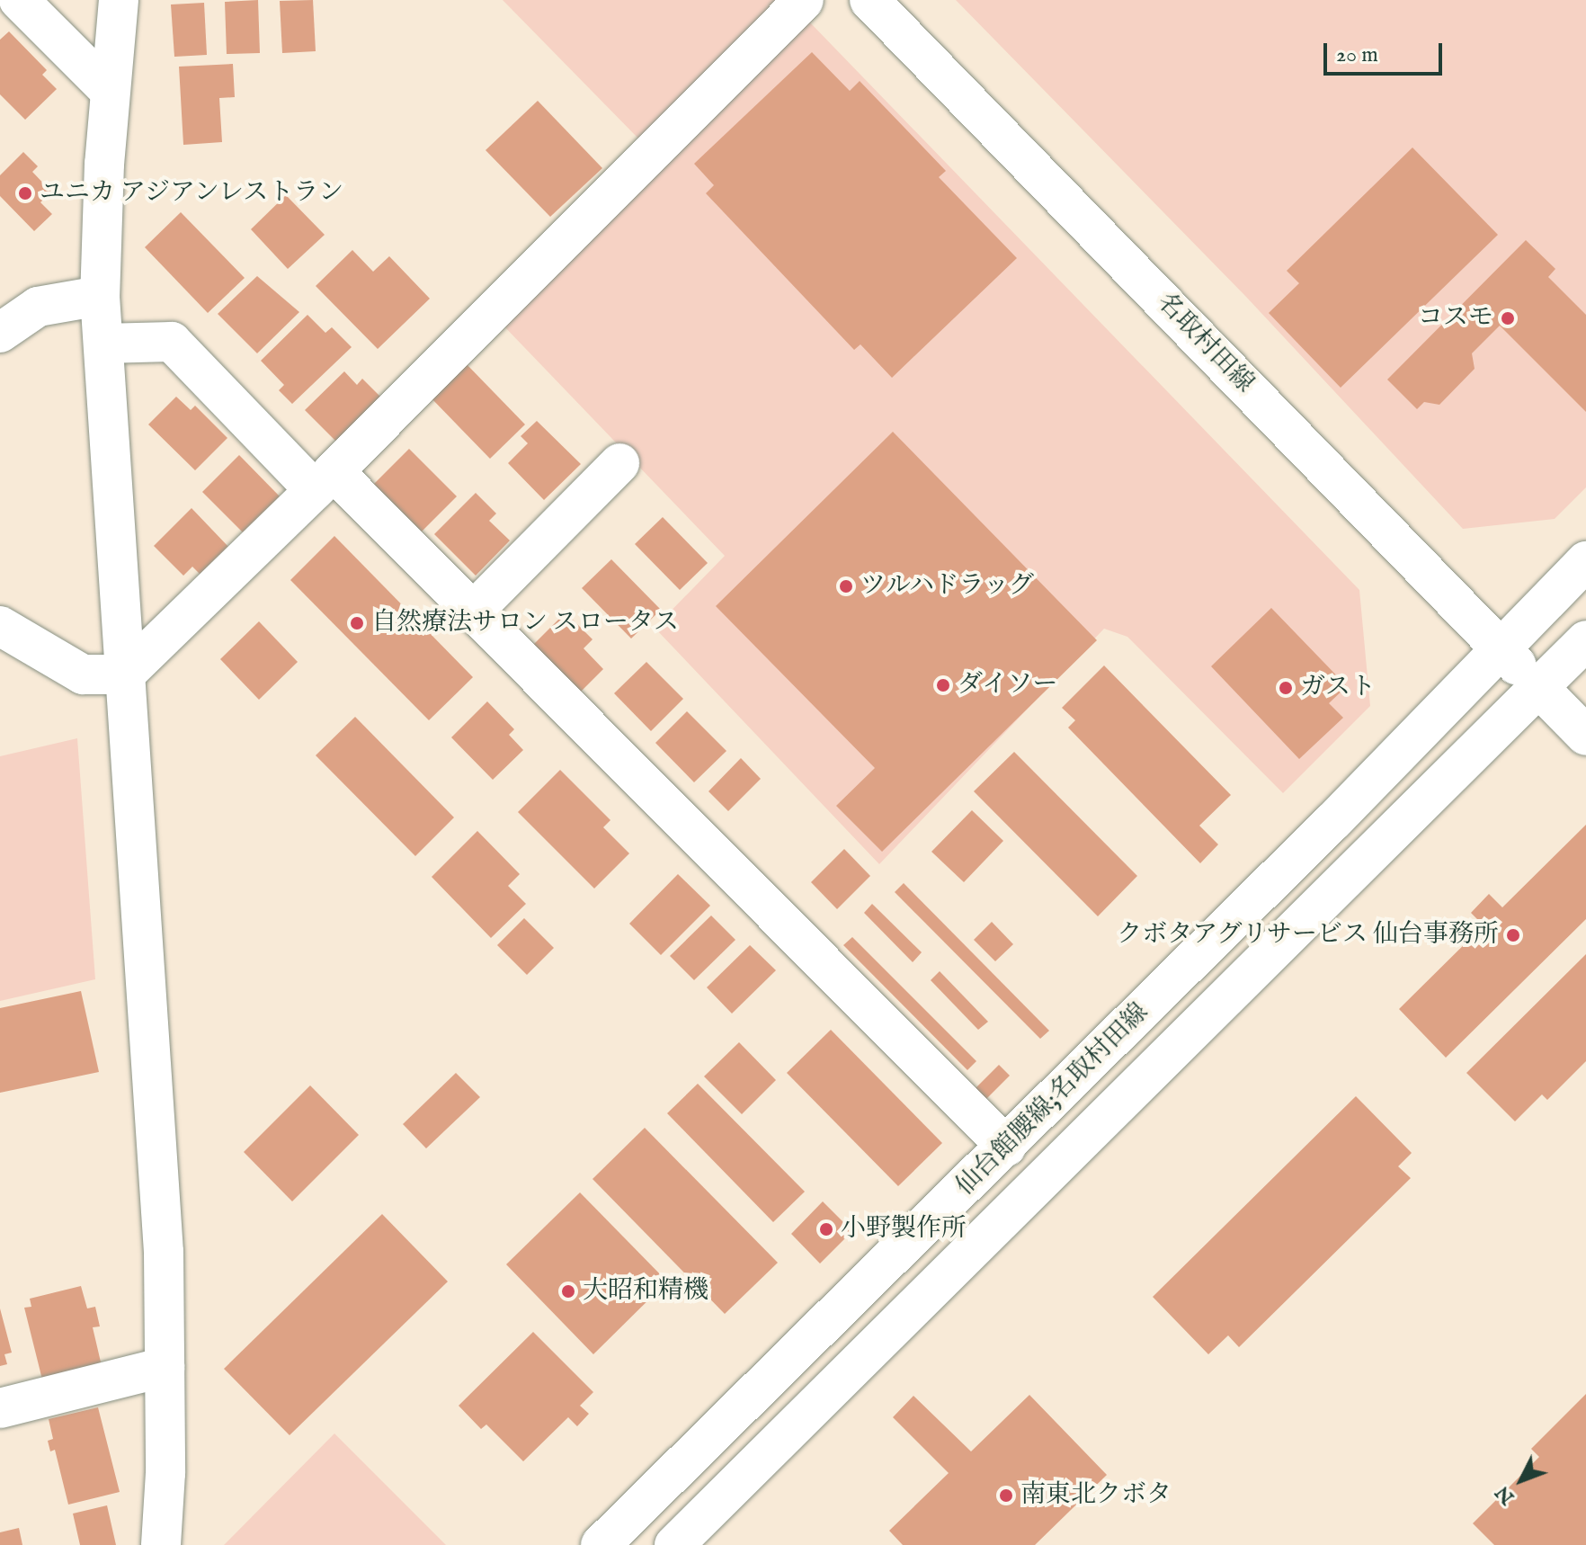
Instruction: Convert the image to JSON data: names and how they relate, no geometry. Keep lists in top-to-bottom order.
{
  "streets": {
    "street": ["名取村田線", "仙台館腰線;名取村田線"]
  },
  "crossings": [
    ["名取村田線", "仙台館腰線;名取村田線"]
  ],
  "places": [
    "ユニカ アジアンレストラン",
    "コスモ",
    "ツルハドラッグ",
    "自然療法サロン スロータス",
    "ダイソー",
    "ガスト",
    "クボタアグリサービス 仙台事務所",
    "小野製作所",
    "大昭和精機",
    "南東北クボタ"
  ],
  "scale_bar": "20 m",
  "north": "bottom left"
}
